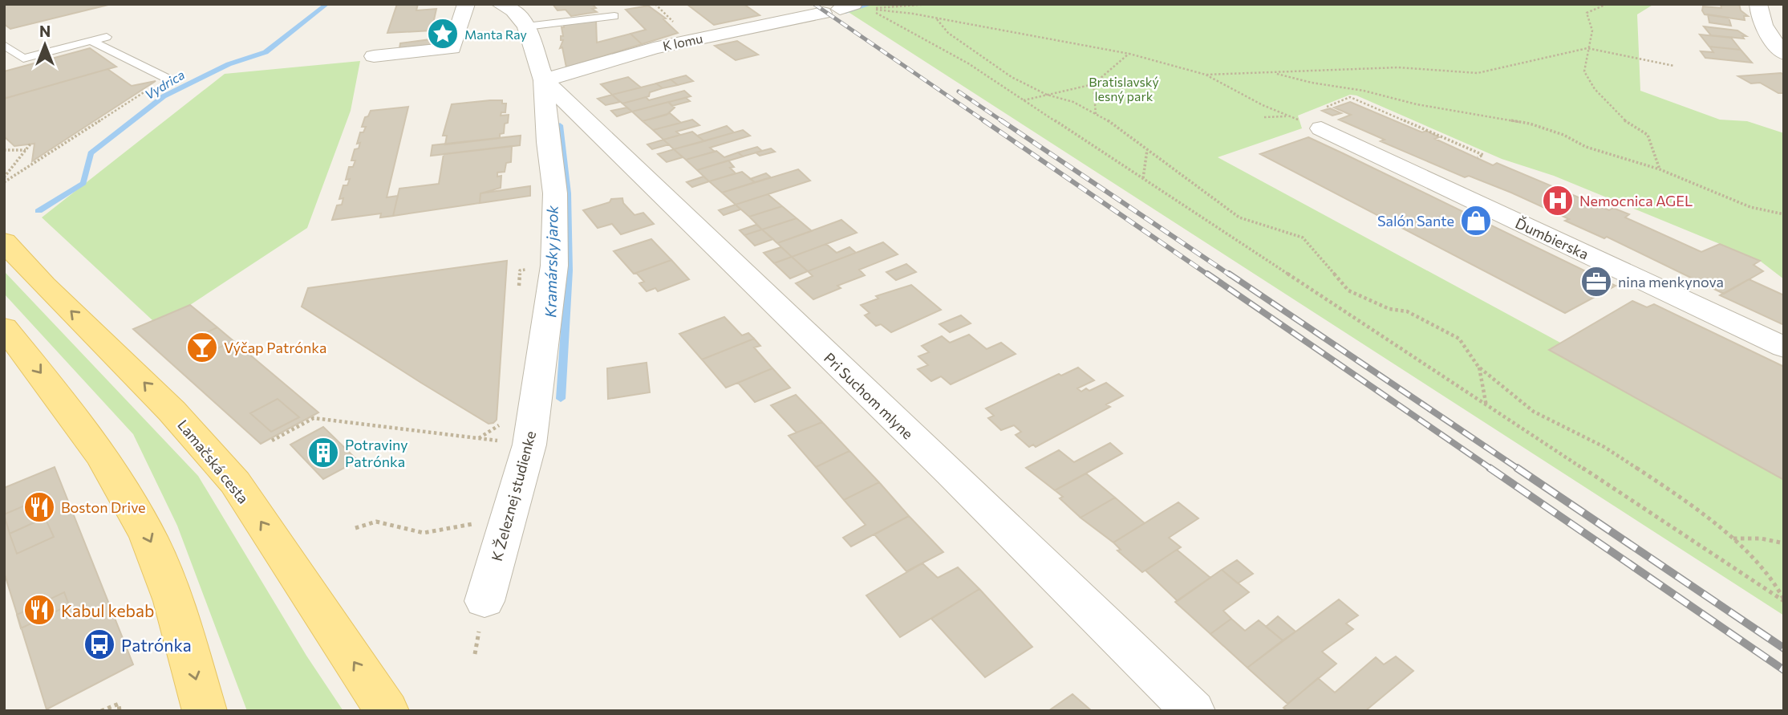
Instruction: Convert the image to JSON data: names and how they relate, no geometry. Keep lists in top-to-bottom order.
{
  "streets": {
    "main road": ["Lamačská cesta"],
    "street": [
      "K lomu",
      "Ďumbierska",
      "Pri Suchom mlyne",
      "K Železnej studienke"
    ]
  },
  "crossings": [
    ["K lomu", "Pri Suchom mlyne"],
    ["K lomu", "K Železnej studienke"],
    ["Pri Suchom mlyne", "K Železnej studienke"]
  ],
  "water": ["Vydrica", "Kramársky jarok"],
  "parks": ["Bratislavský lesný park"],
  "places": {
    "place": ["Manta Ray"],
    "hospital": ["Nemocnica AGEL"],
    "shop": ["Salón Sante"],
    "office": ["nina menkynova"],
    "bar": ["Výčap Patrónka"],
    "building": ["Potraviny Patrónka"],
    "restaurant": ["Boston Drive", "Kabul kebab"],
    "bus stop": ["Patrónka"]
  },
  "north": "top"
}
